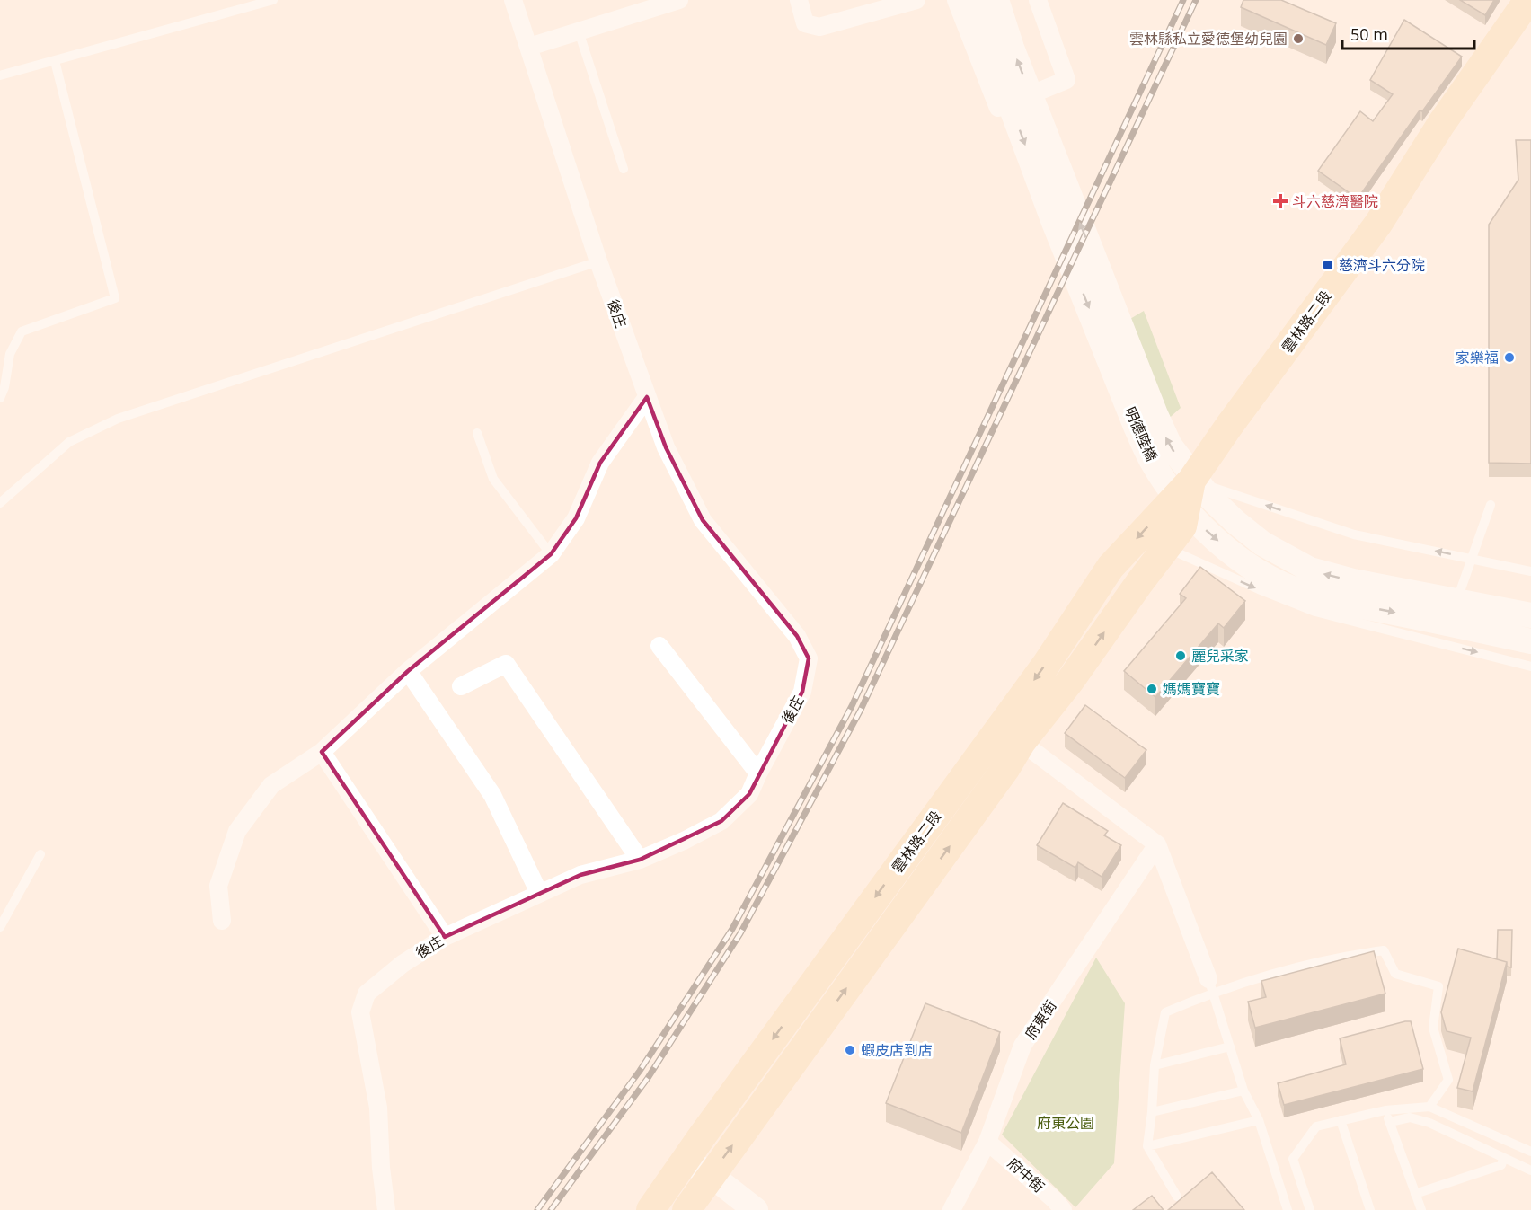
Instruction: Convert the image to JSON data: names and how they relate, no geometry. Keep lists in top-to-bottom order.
{
  "streets": {
    "main road": ["雲林路二段", "明德陸橋"],
    "street": ["後庄", "府東街", "府中街"]
  },
  "crossings": [
    ["府東街", "府中街"]
  ],
  "parks": ["府東公園"],
  "places": {
    "other": [
      "雲林縣私立愛德堡幼兒園",
      "家樂福",
      "麗兒采家",
      "媽媽寶寶",
      "蝦皮店到店"
    ],
    "health": ["斗六慈濟醫院"],
    "transit": ["慈濟斗六分院"]
  },
  "scale_bar": "50 m"
}
